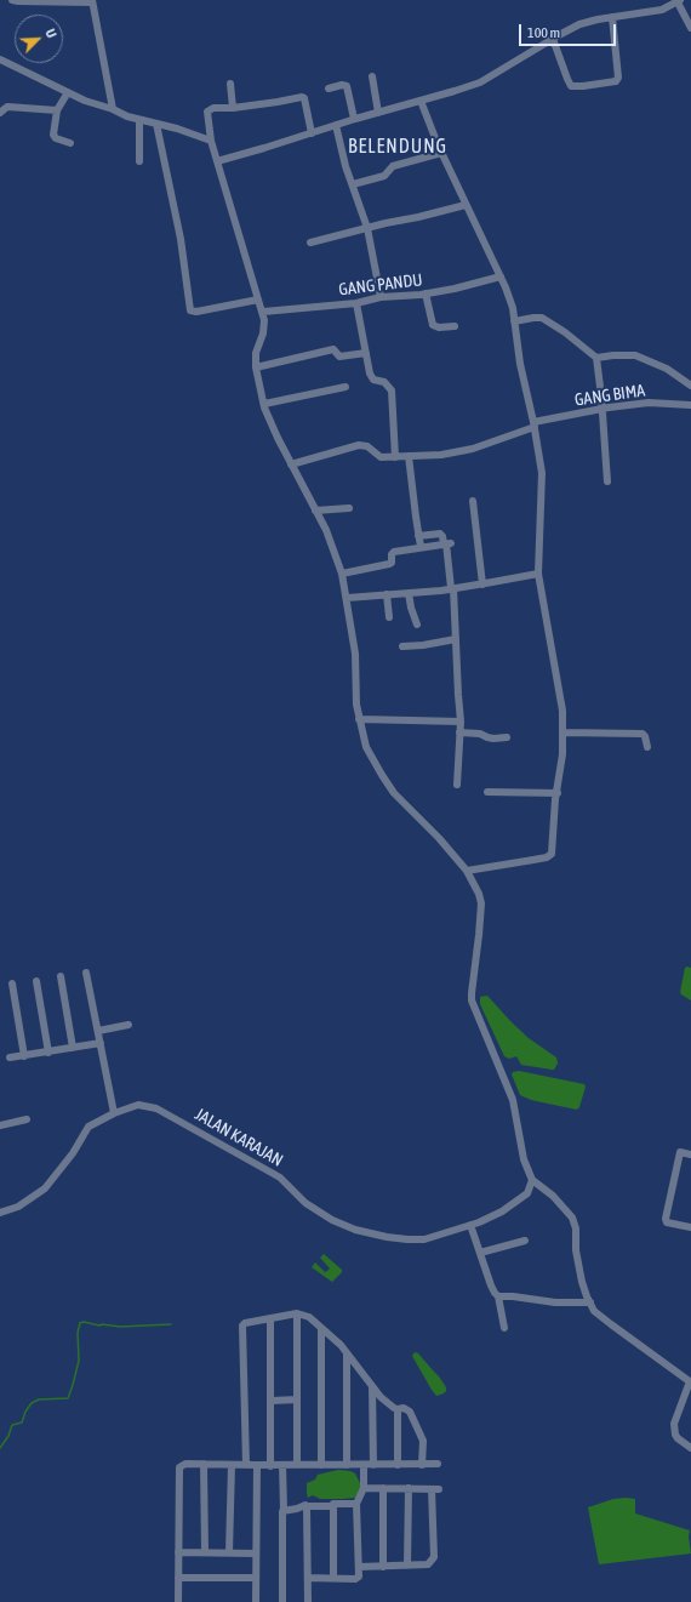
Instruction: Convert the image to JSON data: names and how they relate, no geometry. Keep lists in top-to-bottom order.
{
  "streets": {
    "street": ["GANG PANDU", "GANG BIMA", "JALAN KARAJAN"]
  },
  "districts": ["BELENDUNG"],
  "scale_bar": "100 m",
  "north": "top right"
}
